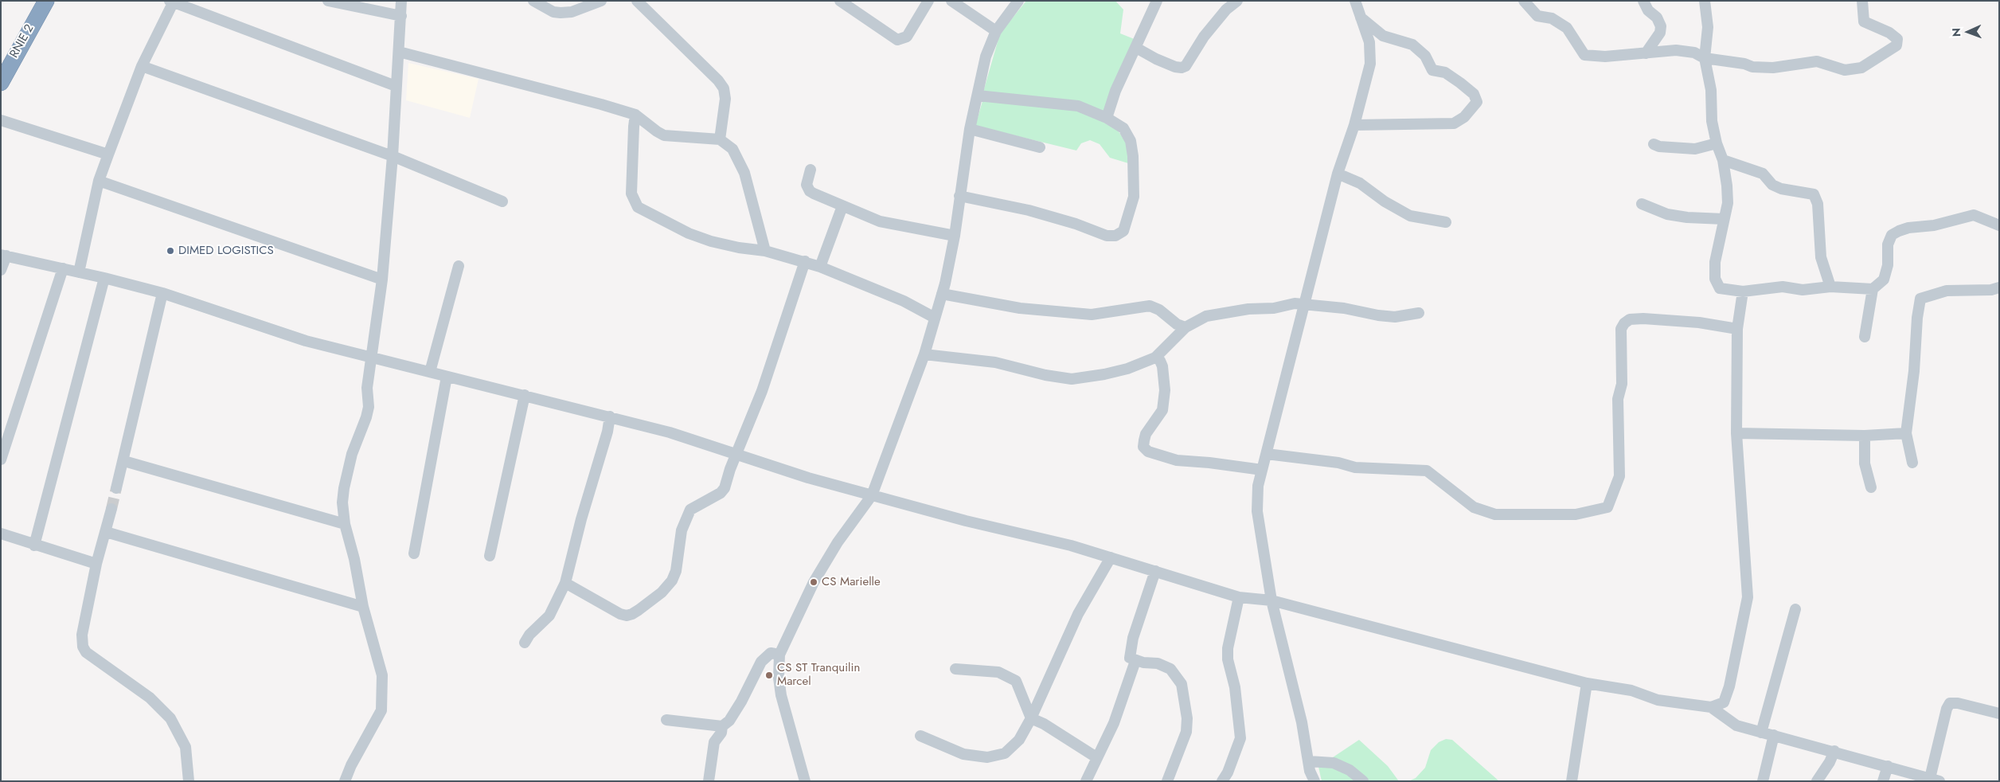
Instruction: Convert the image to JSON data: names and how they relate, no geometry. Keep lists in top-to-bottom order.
{
  "streets": {
    "highway": ["RNIE 2"]
  },
  "places": ["DIMED LOGISTICS", "CS Marielle", "CS ST Tranquilin Marcel"],
  "north": "left"
}
